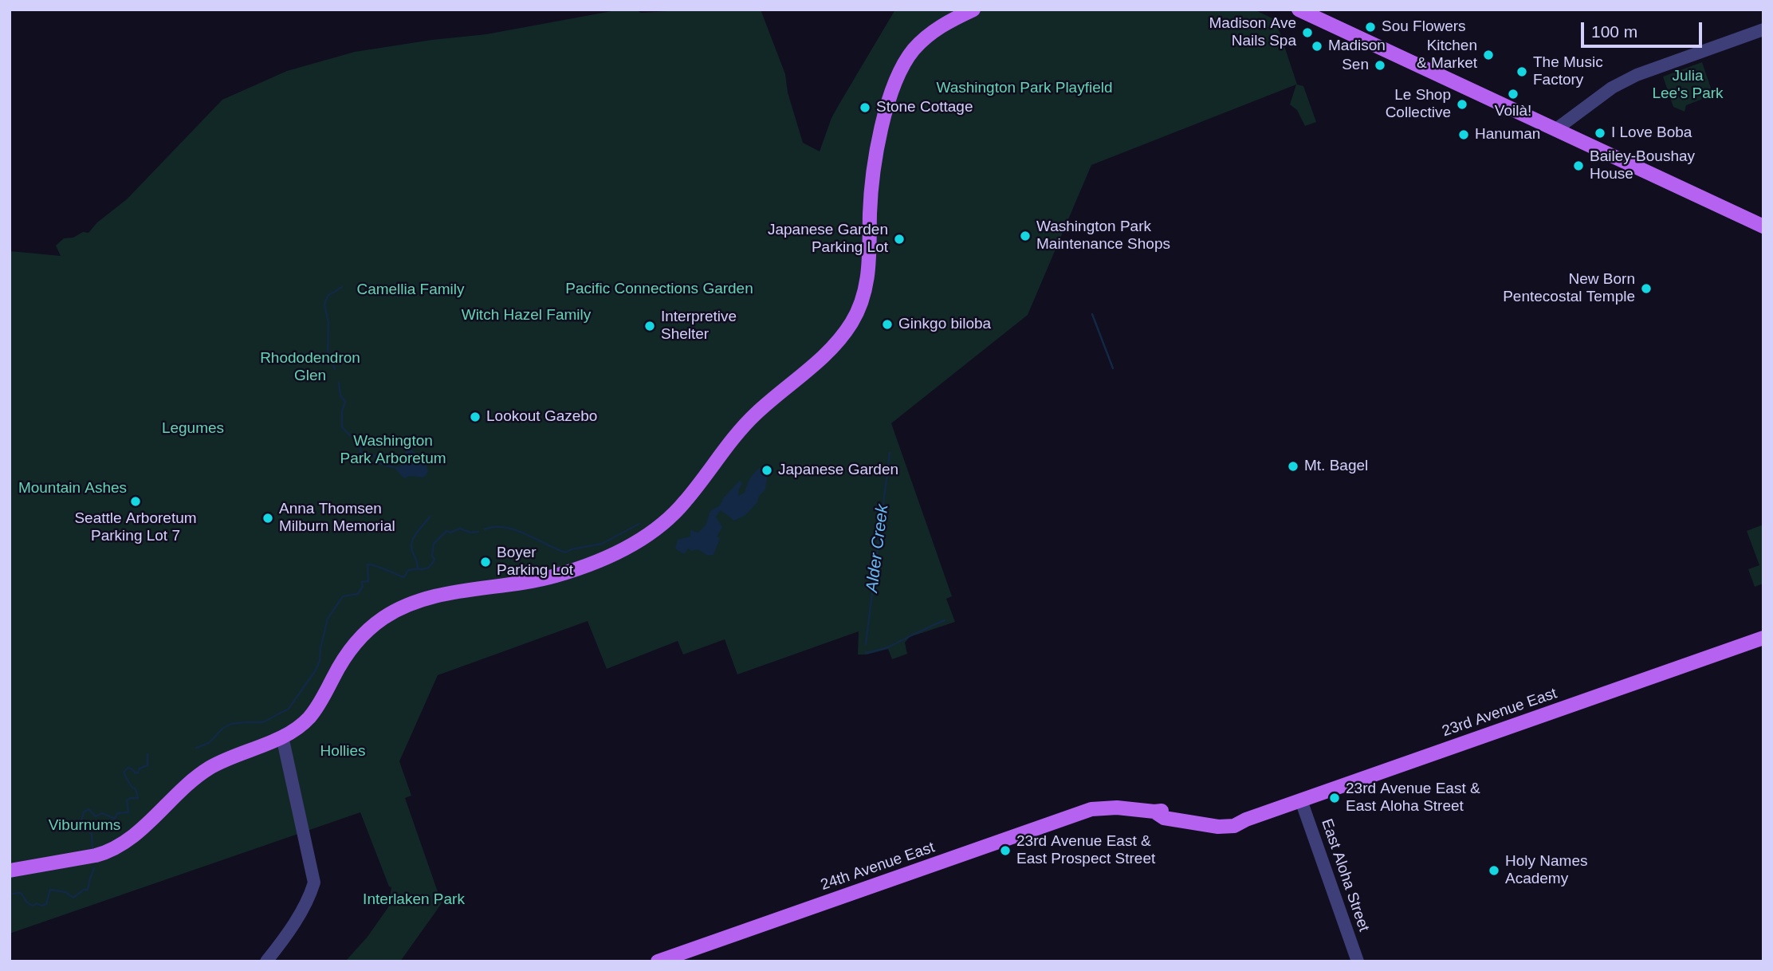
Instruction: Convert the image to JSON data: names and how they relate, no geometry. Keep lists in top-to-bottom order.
{
  "streets": {
    "main road": ["23rd Avenue East", "24th Avenue East"],
    "street": ["East Aloha Street"]
  },
  "crossings": [
    ["23rd Avenue East", "24th Avenue East"],
    ["23rd Avenue East", "East Aloha Street"]
  ],
  "water": ["Alder Creek"],
  "parks": [
    "Julia Lee's Park",
    "Washington Park Playfield",
    "Pacific Connections Garden",
    "Camellia Family",
    "Witch Hazel Family",
    "Rhododendron Glen",
    "Legumes",
    "Washington Park Arboretum",
    "Mountain Ashes",
    "Hollies",
    "Viburnums",
    "Interlaken Park"
  ],
  "places": [
    "Sou Flowers",
    "Madison Ave Nails Spa",
    "Madison",
    "Kitchen & Market",
    "Sen",
    "The Music Factory",
    "Voilà!",
    "Le Shop Collective",
    "Stone Cottage",
    "I Love Boba",
    "Hanuman",
    "Bailey-Boushay House",
    "Washington Park Maintenance Shops",
    "Japanese Garden Parking Lot",
    "New Born Pentecostal Temple",
    "Ginkgo biloba",
    "Interpretive Shelter",
    "Lookout Gazebo",
    "Mt. Bagel",
    "Japanese Garden",
    "Seattle Arboretum Parking Lot 7",
    "Anna Thomsen Milburn Memorial",
    "Boyer Parking Lot",
    "23rd Avenue East & East Aloha Street",
    "23rd Avenue East & East Prospect Street",
    "Holy Names Academy"
  ],
  "scale_bar": "100 m"
}
